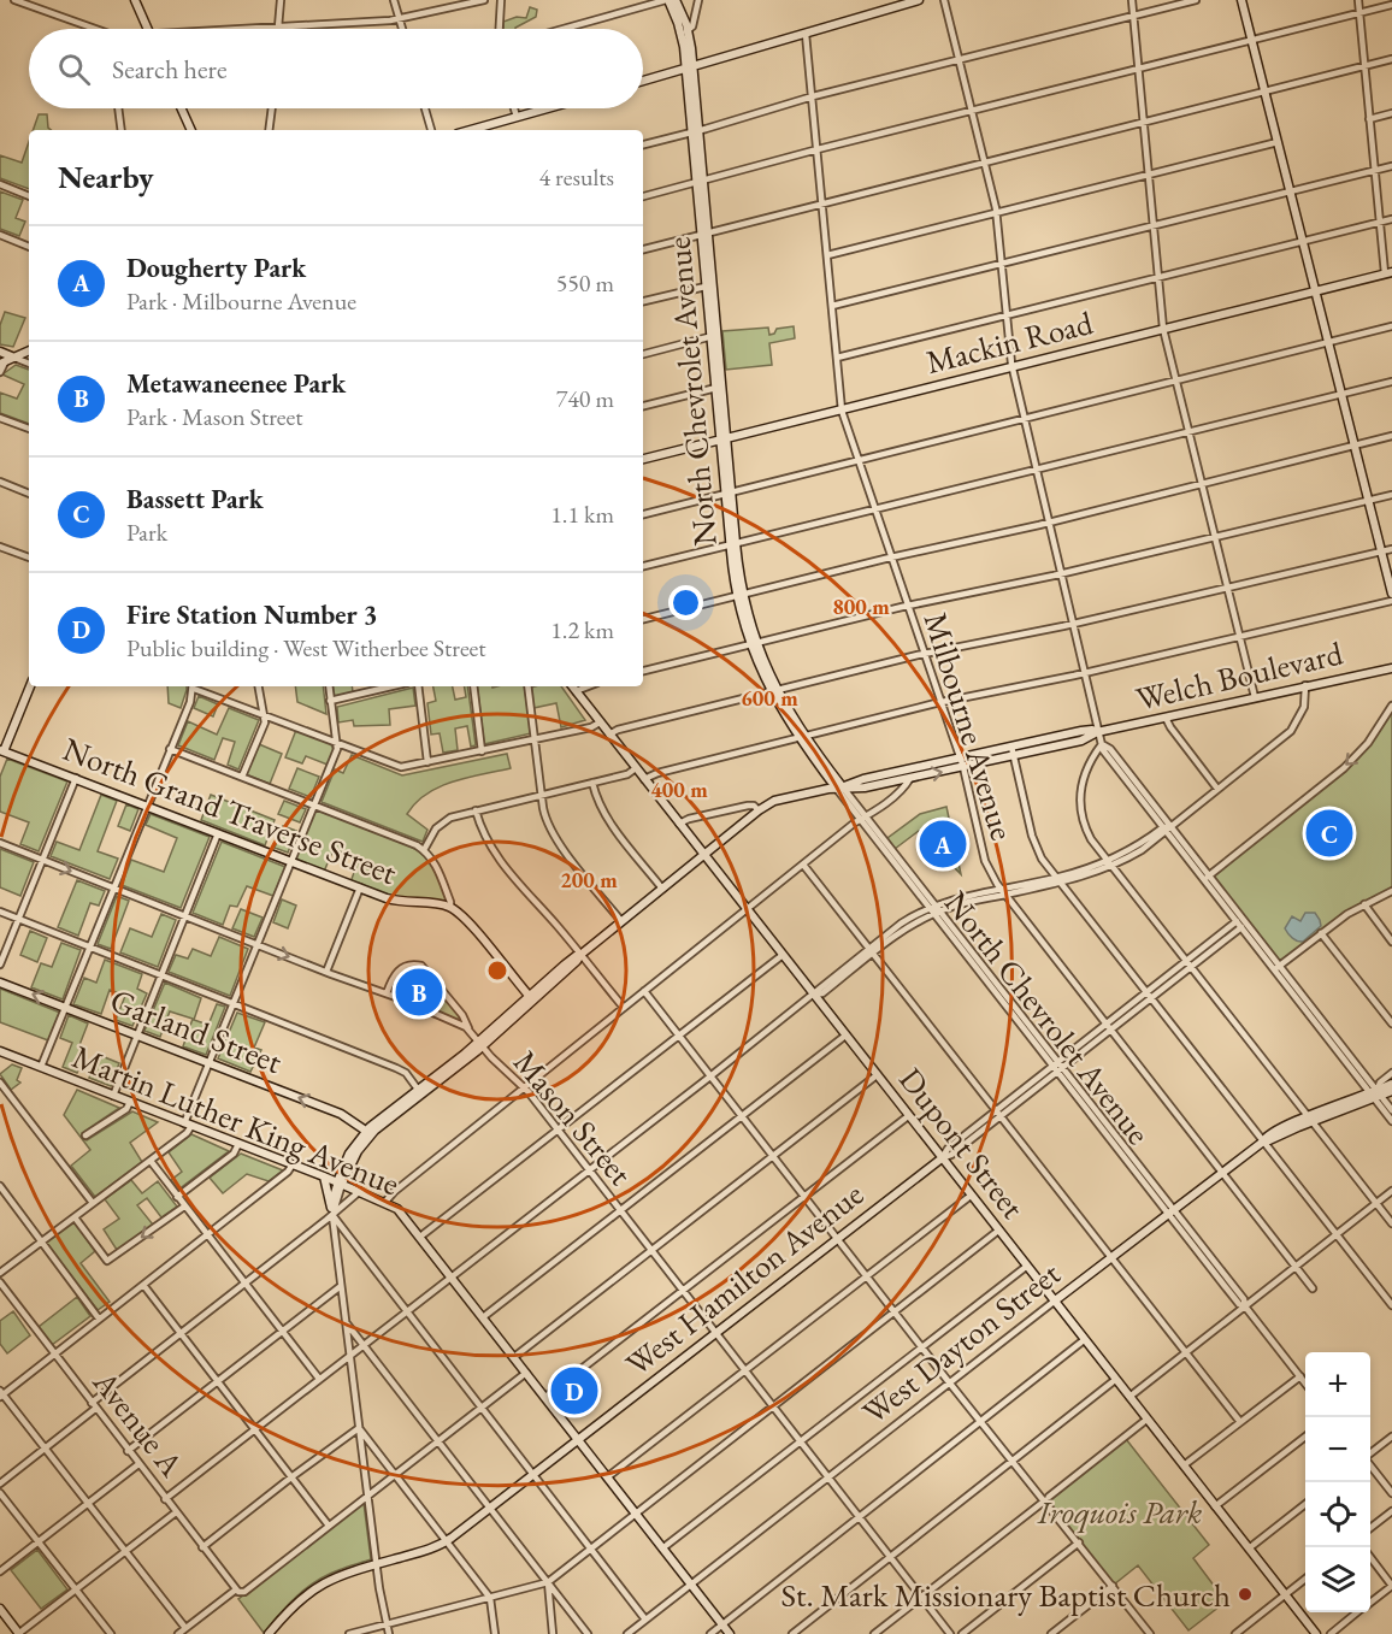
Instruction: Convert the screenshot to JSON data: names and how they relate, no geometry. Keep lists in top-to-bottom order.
{
  "streets": {
    "street": [
      "Mackin Road",
      "North Chevrolet Avenue",
      "Welch Boulevard",
      "Milbourne Avenue",
      "North Grand Traverse Street",
      "Garland Street",
      "Mason Street",
      "Martin Luther King Avenue",
      "Dupont Street",
      "West Hamilton Avenue",
      "West Dayton Street",
      "Avenue A"
    ]
  },
  "crossings": [
    ["Mackin Road", "North Chevrolet Avenue"],
    ["Mackin Road", "Milbourne Avenue"],
    ["North Chevrolet Avenue", "Welch Boulevard"],
    ["North Chevrolet Avenue", "West Hamilton Avenue"],
    ["North Chevrolet Avenue", "West Dayton Street"],
    ["Welch Boulevard", "Milbourne Avenue"],
    ["Welch Boulevard", "Garland Street"],
    ["Welch Boulevard", "Mason Street"],
    ["Welch Boulevard", "Martin Luther King Avenue"],
    ["Welch Boulevard", "Dupont Street"],
    ["Milbourne Avenue", "West Hamilton Avenue"],
    ["Milbourne Avenue", "West Dayton Street"],
    ["Mason Street", "West Hamilton Avenue"],
    ["Mason Street", "West Dayton Street"],
    ["Martin Luther King Avenue", "West Hamilton Avenue"],
    ["Martin Luther King Avenue", "West Dayton Street"],
    ["Dupont Street", "West Hamilton Avenue"],
    ["Dupont Street", "West Dayton Street"]
  ],
  "parks": ["Iroquois Park"],
  "places": ["St. Mark Missionary Baptist Church"],
  "page": {
    "search": "Search here",
    "heading": ["Nearby", "4 results"],
    "list": [
      {
        "mark": "A",
        "name": "Dougherty Park",
        "note": "Park · Milbourne Avenue",
        "value": "550 m"
      },
      {
        "mark": "B",
        "name": "Metawaneenee Park",
        "note": "Park · Mason Street",
        "value": "740 m"
      },
      {
        "mark": "C",
        "name": "Bassett Park",
        "note": "Park",
        "value": "1.1 km"
      },
      {
        "mark": "D",
        "name": "Fire Station Number 3",
        "note": "Public building · West Witherbee Street",
        "value": "1.2 km"
      }
    ],
    "pins": [
      "C",
      "A",
      "B",
      "D"
    ],
    "map_buttons": ["+", "−"]
  },
  "rings": [
    "800 m",
    "600 m",
    "400 m",
    "200 m"
  ]
}
